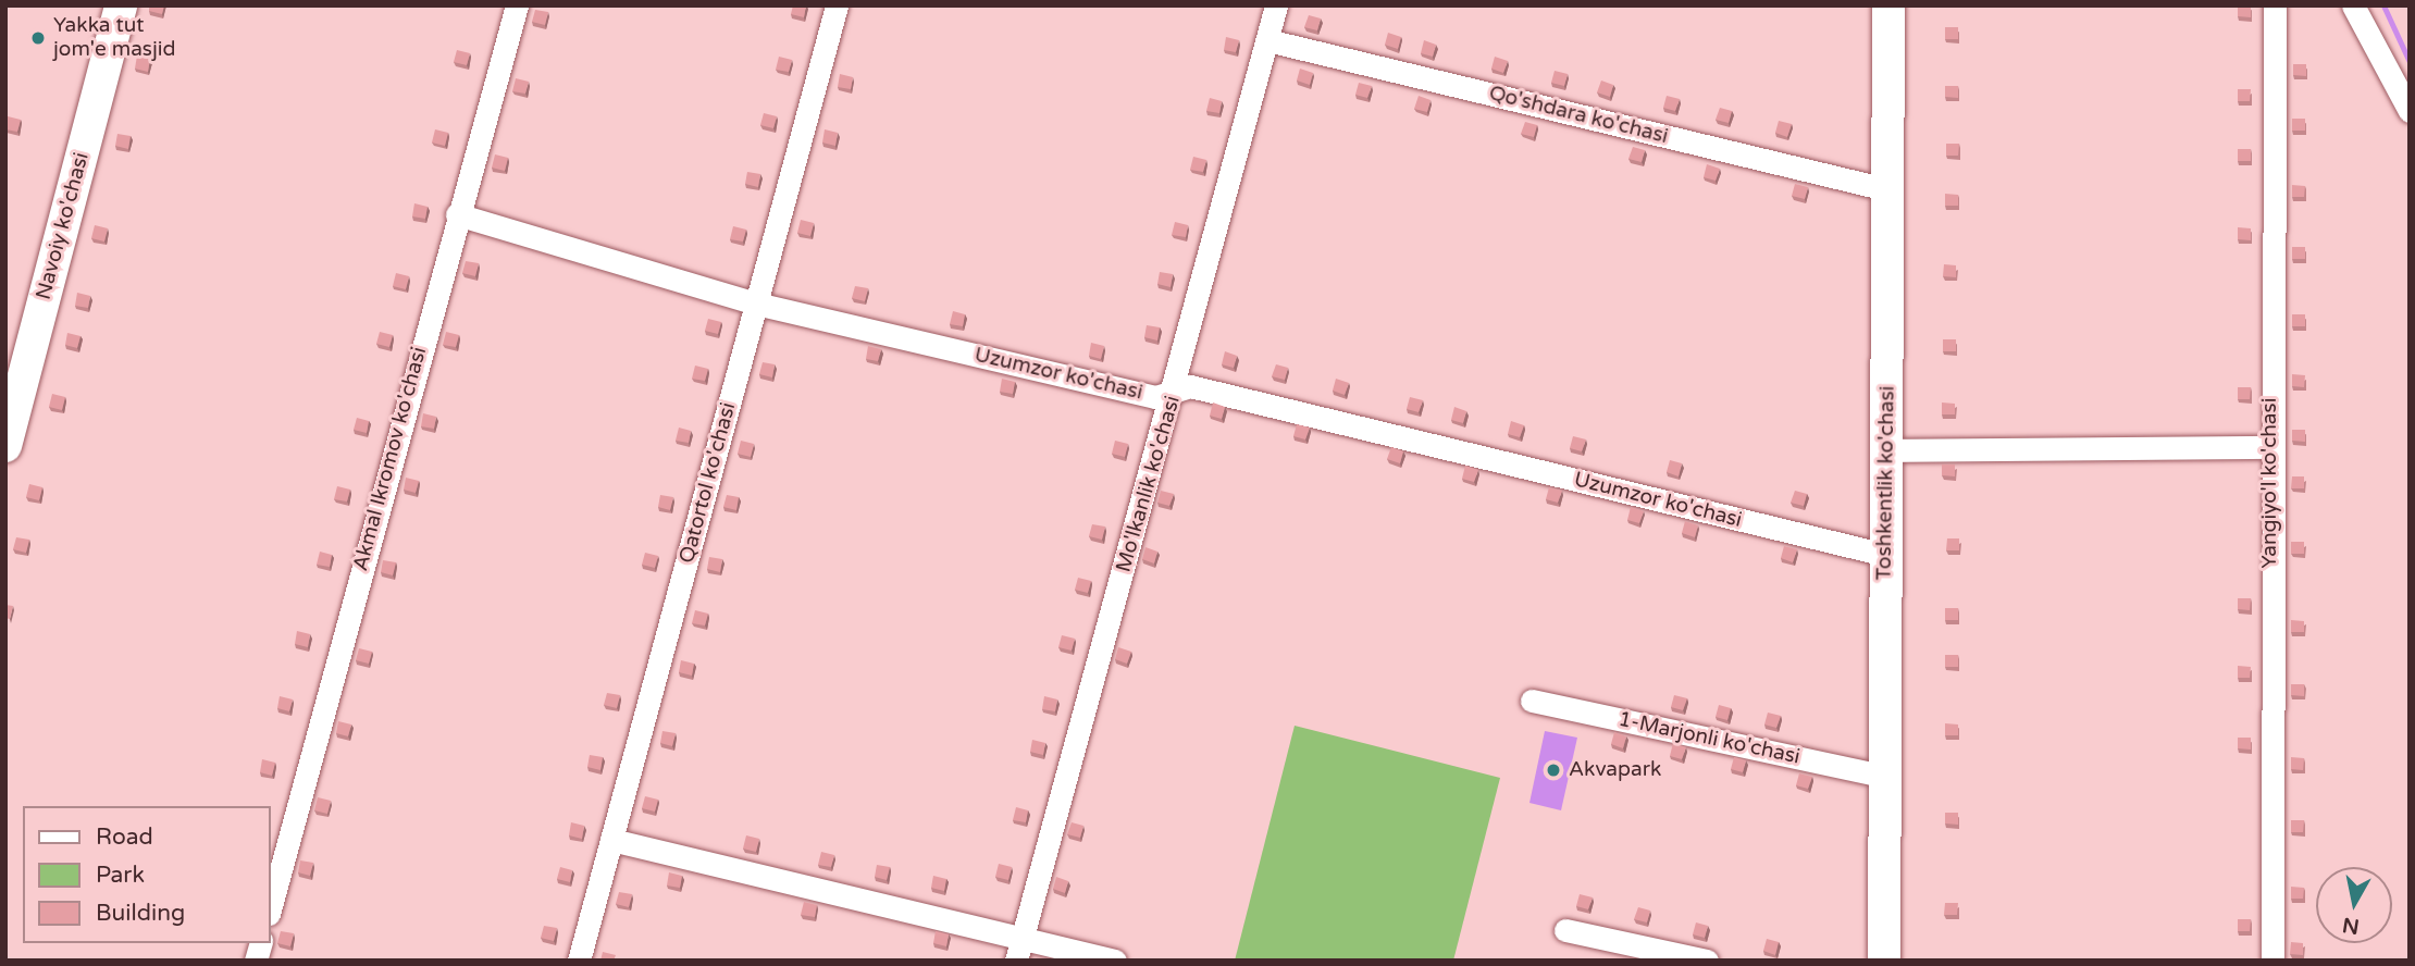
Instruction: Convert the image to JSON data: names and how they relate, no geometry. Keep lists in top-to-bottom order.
{
  "streets": {
    "main road": ["Navoiy ko'chasi", "Toshkentlik ko'chasi"],
    "street": [
      "Qo'shdara ko'chasi",
      "Uzumzor ko'chasi",
      "Akmal Ikromov ko'chasi",
      "Qatortol ko'chasi",
      "Yangiyo'l ko'chasi",
      "Mo'lkanlik ko'chasi",
      "1-Marjonli ko'chasi"
    ]
  },
  "crossings": [
    ["Qo'shdara ko'chasi", "Toshkentlik ko'chasi"],
    ["Qo'shdara ko'chasi", "Mo'lkanlik ko'chasi"],
    ["Uzumzor ko'chasi", "Akmal Ikromov ko'chasi"],
    ["Uzumzor ko'chasi", "Qatortol ko'chasi"],
    ["Uzumzor ko'chasi", "Toshkentlik ko'chasi"],
    ["Uzumzor ko'chasi", "Mo'lkanlik ko'chasi"],
    ["Toshkentlik ko'chasi", "1-Marjonli ko'chasi"]
  ],
  "places": ["Yakka tut jom'e masjid", "Akvapark"],
  "legend": ["Road", "Park", "Building"],
  "north": "bottom"
}
